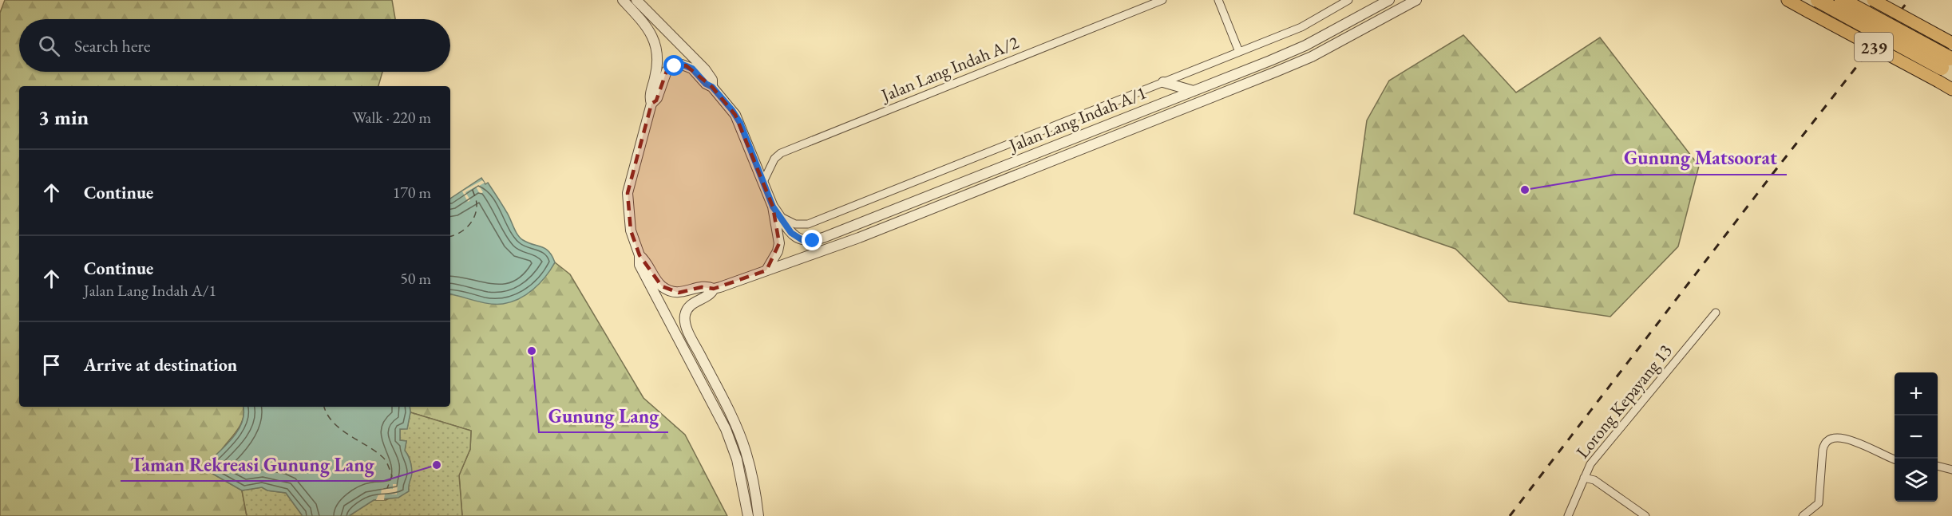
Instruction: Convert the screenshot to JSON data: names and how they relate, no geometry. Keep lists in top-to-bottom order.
{
  "streets": {
    "street": ["Jalan Lang Indah A/2", "Jalan Lang Indah A/1", "Lorong Kepayang 13"]
  },
  "places": ["Gunung Matsoorat", "Gunung Lang", "Taman Rekreasi Gunung Lang"],
  "page": {
    "search": "Search here",
    "heading": ["3 min", "Walk · 220 m"],
    "list": [
      ["Continue", "170 m"],
      ["Continue", "Jalan Lang Indah A/1", "50 m"],
      "Arrive at destination"
    ],
    "map_buttons": ["+", "−"]
  }
}
